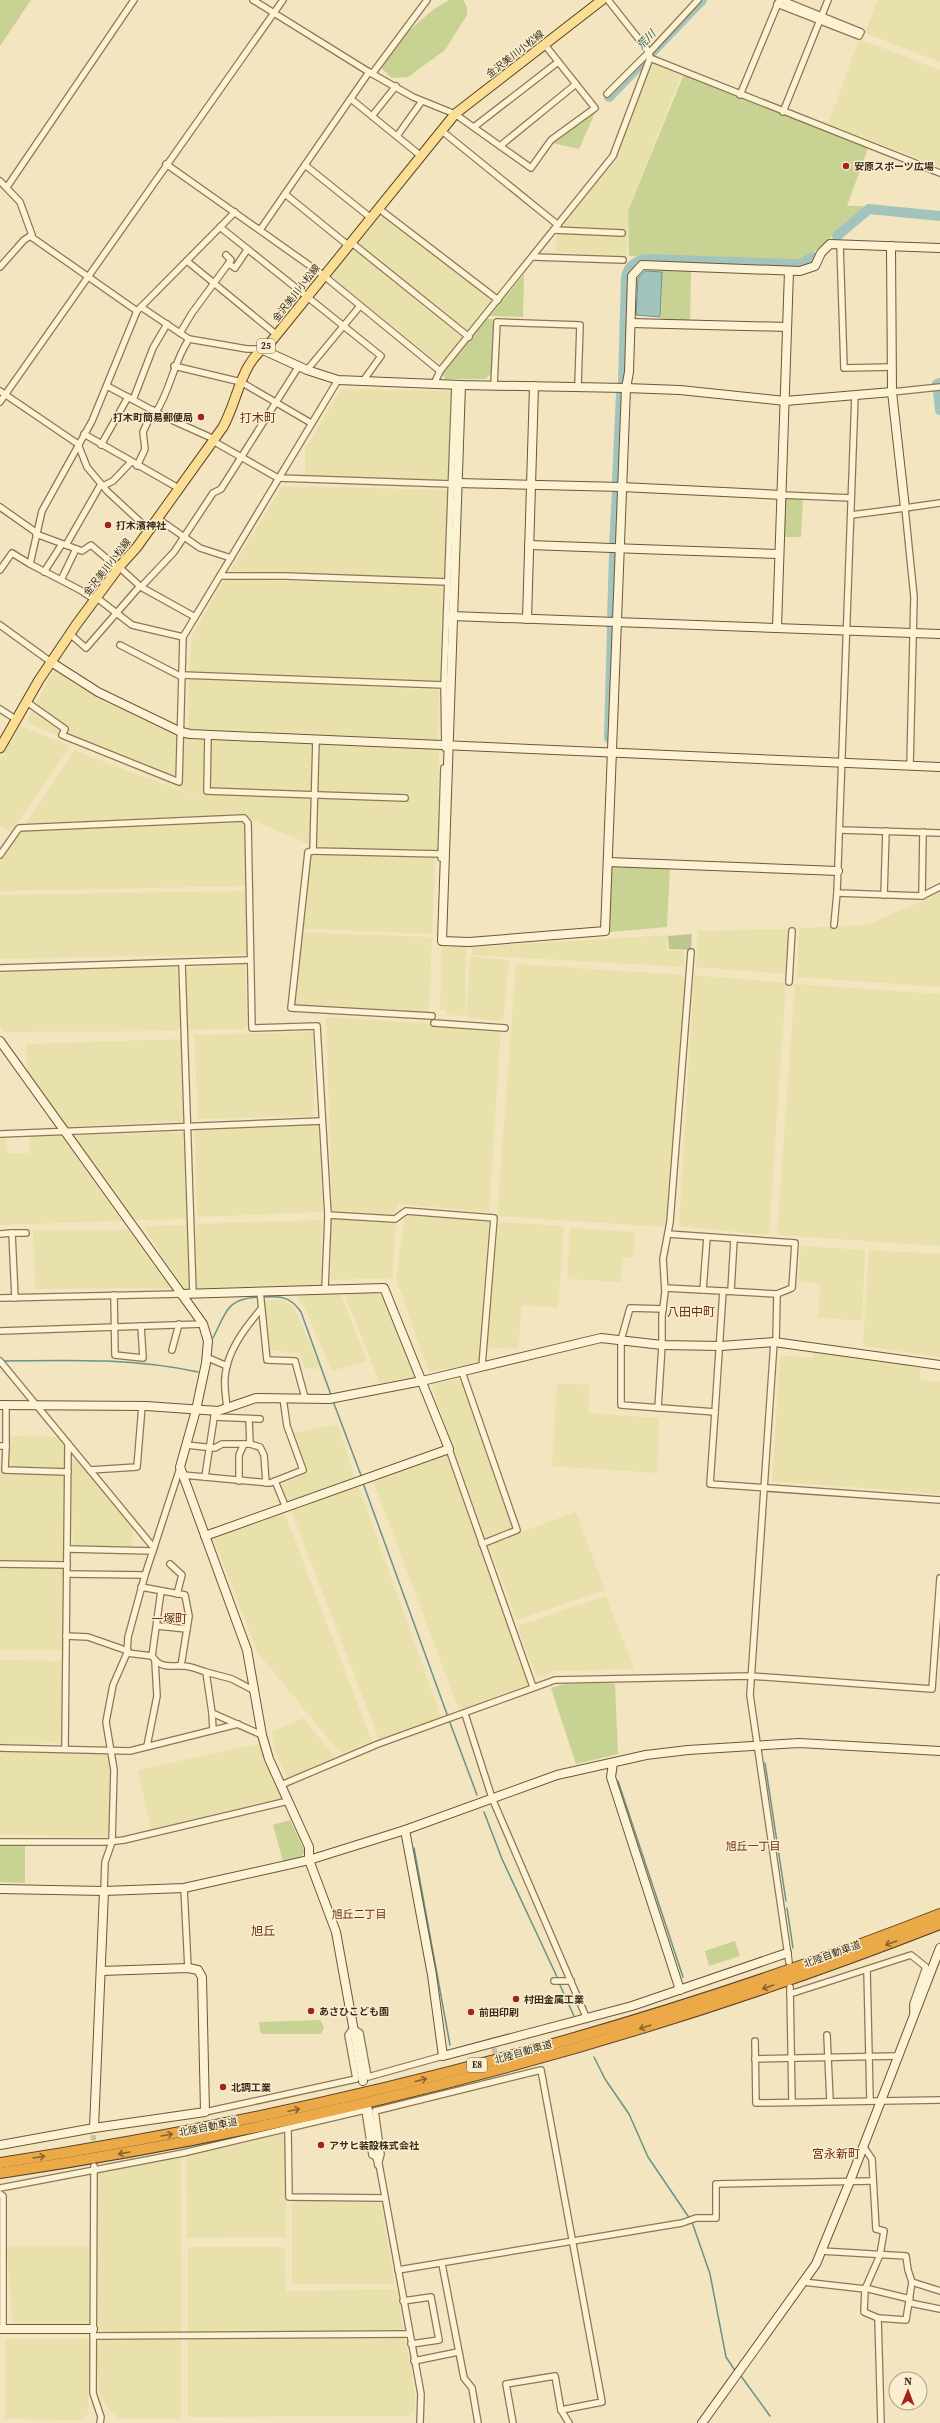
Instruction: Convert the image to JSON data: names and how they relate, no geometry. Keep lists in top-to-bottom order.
{
  "streets": {
    "highway": ["北陸自動車道", "E8"],
    "main road": ["金沢美川小松線", "25"]
  },
  "districts": [
    "打木町",
    "八田中町",
    "一塚町",
    "旭丘一丁目",
    "旭丘二丁目",
    "旭丘",
    "宮永新町"
  ],
  "water": ["荒川"],
  "places": [
    "安原スポーツ広場",
    "打木町簡易郵便局",
    "打木濱神社",
    "村田金属工業",
    "あさひこども園",
    "前田印刷",
    "北調工業",
    "アサヒ装設株式会社"
  ],
  "north": "top"
}
